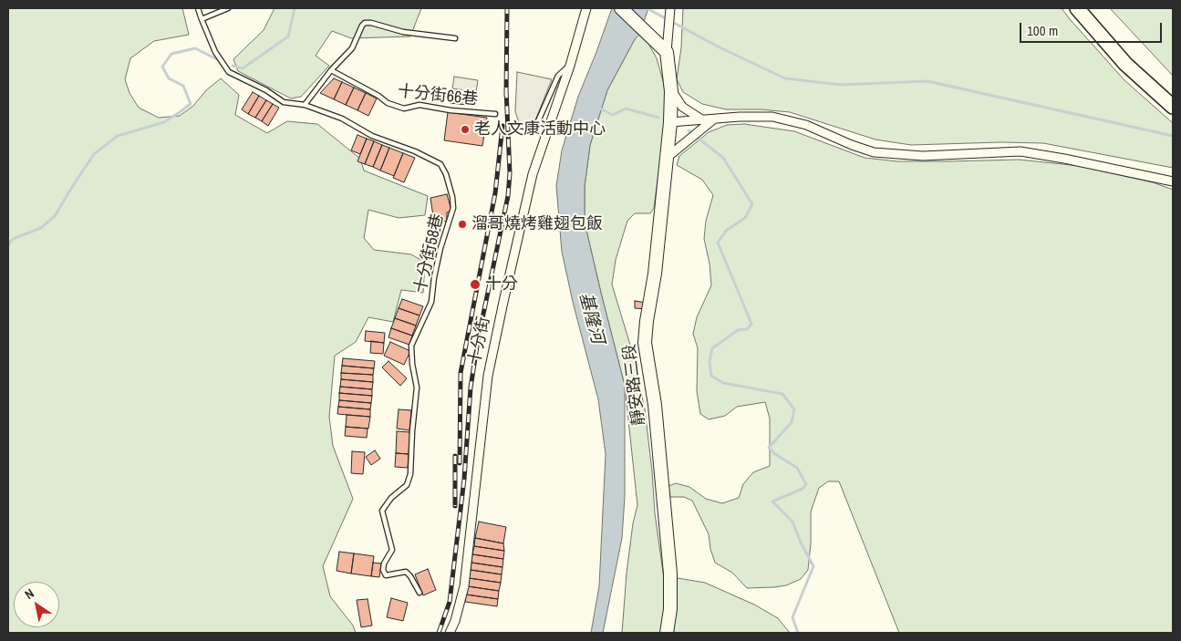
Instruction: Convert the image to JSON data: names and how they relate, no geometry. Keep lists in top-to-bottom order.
{
  "streets": {
    "main road": ["靜安路三段"],
    "street": ["十分街"],
    "lane": ["十分街66巷", "十分街58巷"]
  },
  "water": ["基隆河"],
  "places": ["老人文康活動中心", "溜哥燒烤雞翅包飯", "十分"],
  "scale_bar": "100 m",
  "north": "top left"
}
